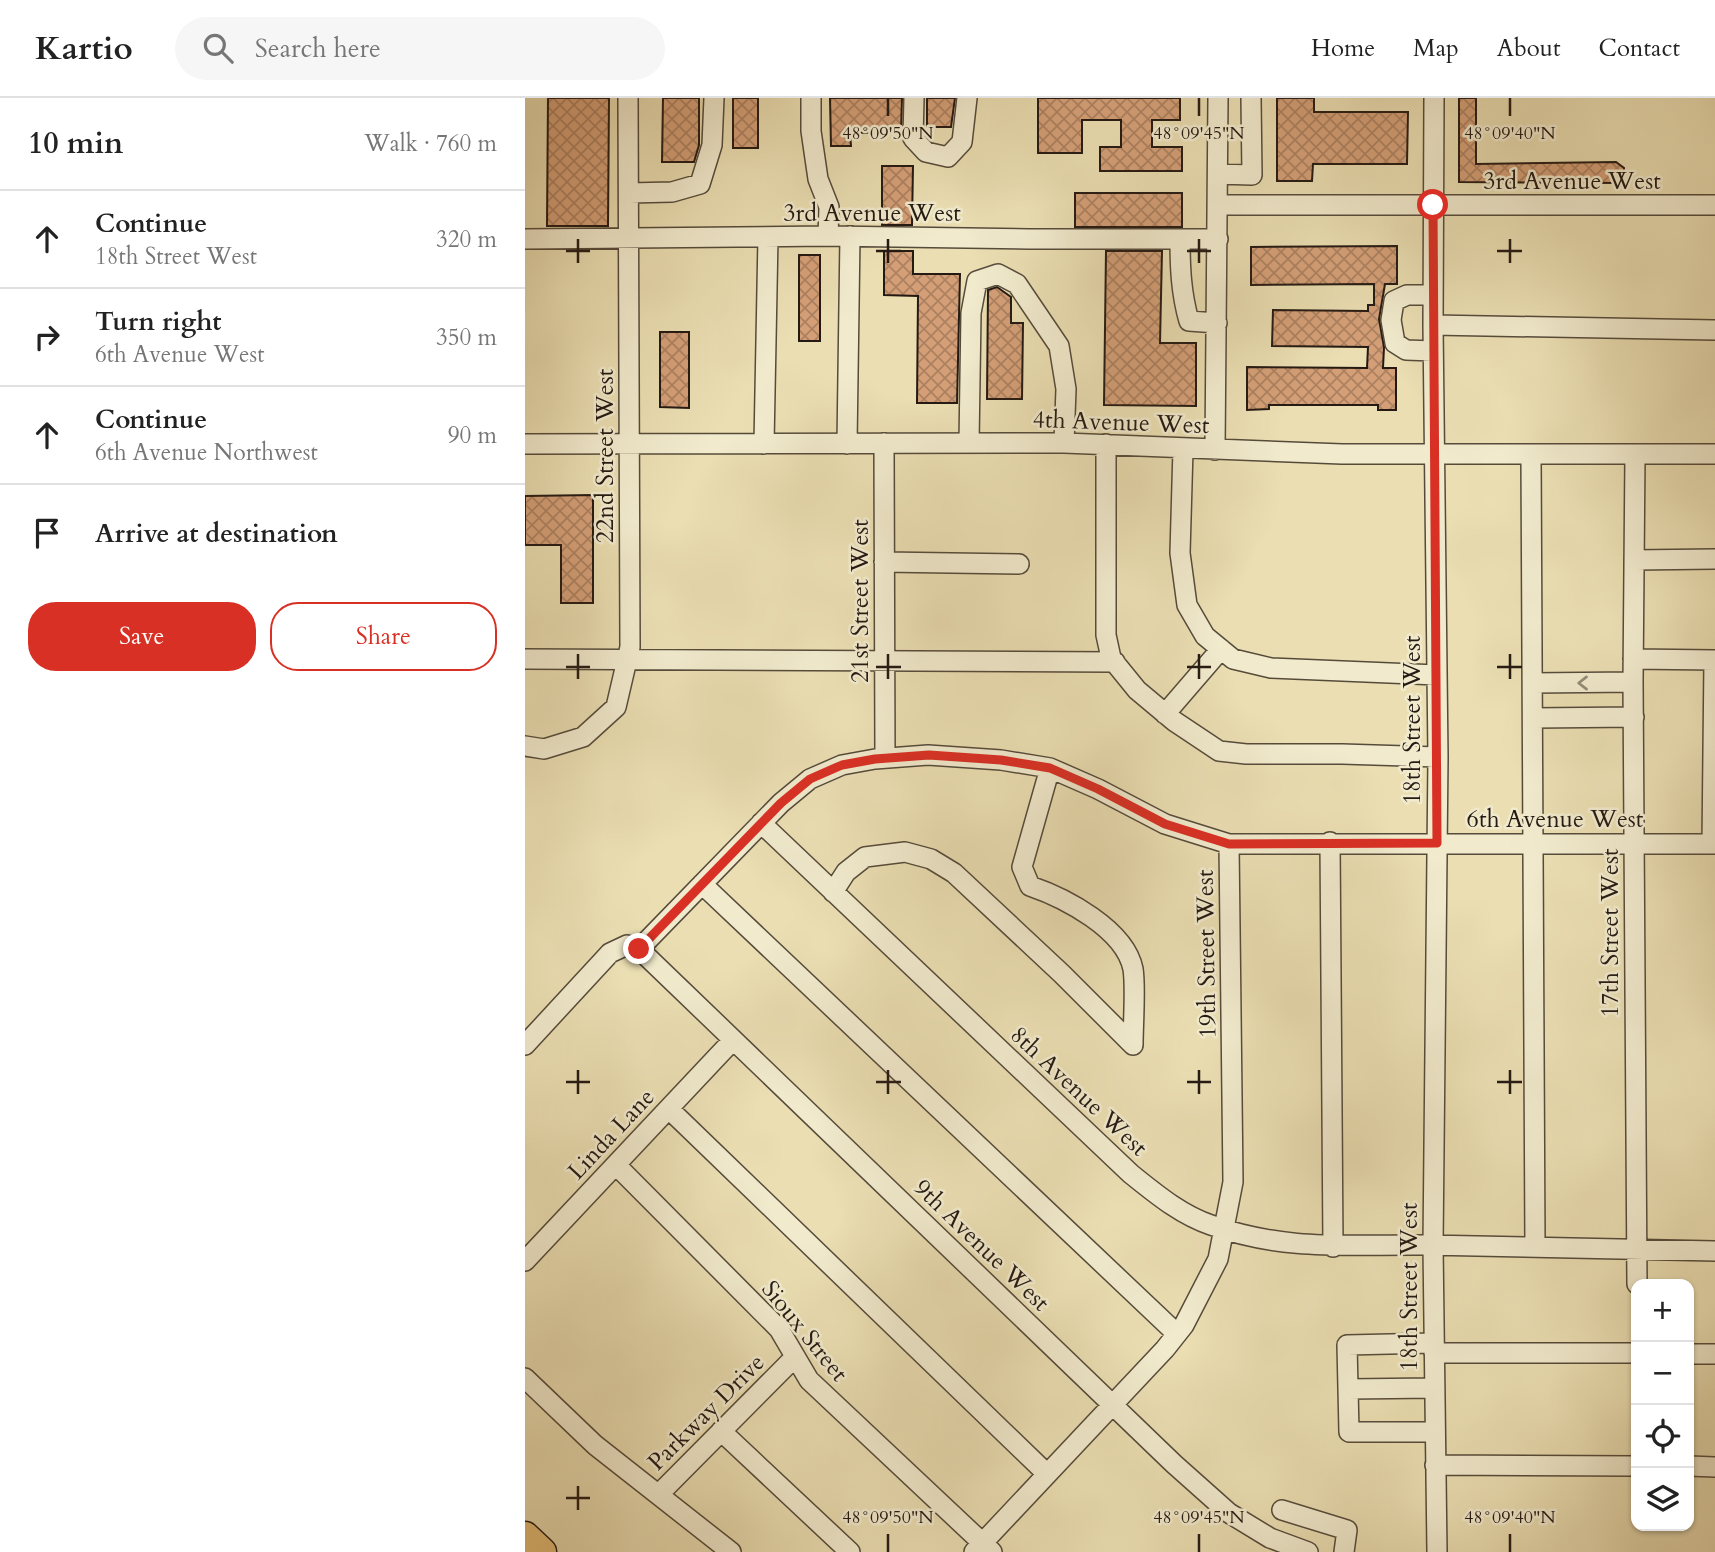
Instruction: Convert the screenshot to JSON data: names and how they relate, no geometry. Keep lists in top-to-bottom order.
{
  "streets": {
    "street": [
      "3rd Avenue West",
      "4th Avenue West",
      "22nd Street West",
      "21st Street West",
      "18th Street West",
      "6th Avenue West",
      "17th Street West",
      "19th Street West",
      "8th Avenue West",
      "Linda Lane",
      "9th Avenue West",
      "Sioux Street",
      "Parkway Drive"
    ]
  },
  "crossings": [
    ["3rd Avenue West", "22nd Street West"],
    ["3rd Avenue West", "18th Street West"],
    ["4th Avenue West", "22nd Street West"],
    ["4th Avenue West", "21st Street West"],
    ["4th Avenue West", "18th Street West"],
    ["4th Avenue West", "17th Street West"],
    ["21st Street West", "6th Avenue West"],
    ["18th Street West", "6th Avenue West"],
    ["18th Street West", "8th Avenue West"],
    ["6th Avenue West", "17th Street West"],
    ["6th Avenue West", "19th Street West"],
    ["6th Avenue West", "8th Avenue West"],
    ["6th Avenue West", "9th Avenue West"],
    ["17th Street West", "8th Avenue West"],
    ["19th Street West", "8th Avenue West"],
    ["19th Street West", "9th Avenue West"],
    ["19th Street West", "Sioux Street"],
    ["Linda Lane", "9th Avenue West"],
    ["Linda Lane", "Sioux Street"],
    ["Sioux Street", "Parkway Drive"]
  ],
  "page": {
    "header": "Kartio",
    "search": "Search here",
    "nav": [
      "Home",
      "Map",
      "About",
      "Contact"
    ],
    "heading": ["10 min", "Walk · 760 m"],
    "list": [
      ["Continue", "18th Street West", "320 m"],
      ["Turn right", "6th Avenue West", "350 m"],
      ["Continue", "6th Avenue Northwest", "90 m"],
      "Arrive at destination"
    ],
    "buttons": ["Save", "Share"],
    "map_buttons": ["+", "−"]
  },
  "coordinates": ["48°09'50\"N", "48°09'45\"N", "48°09'40\"N"]
}
